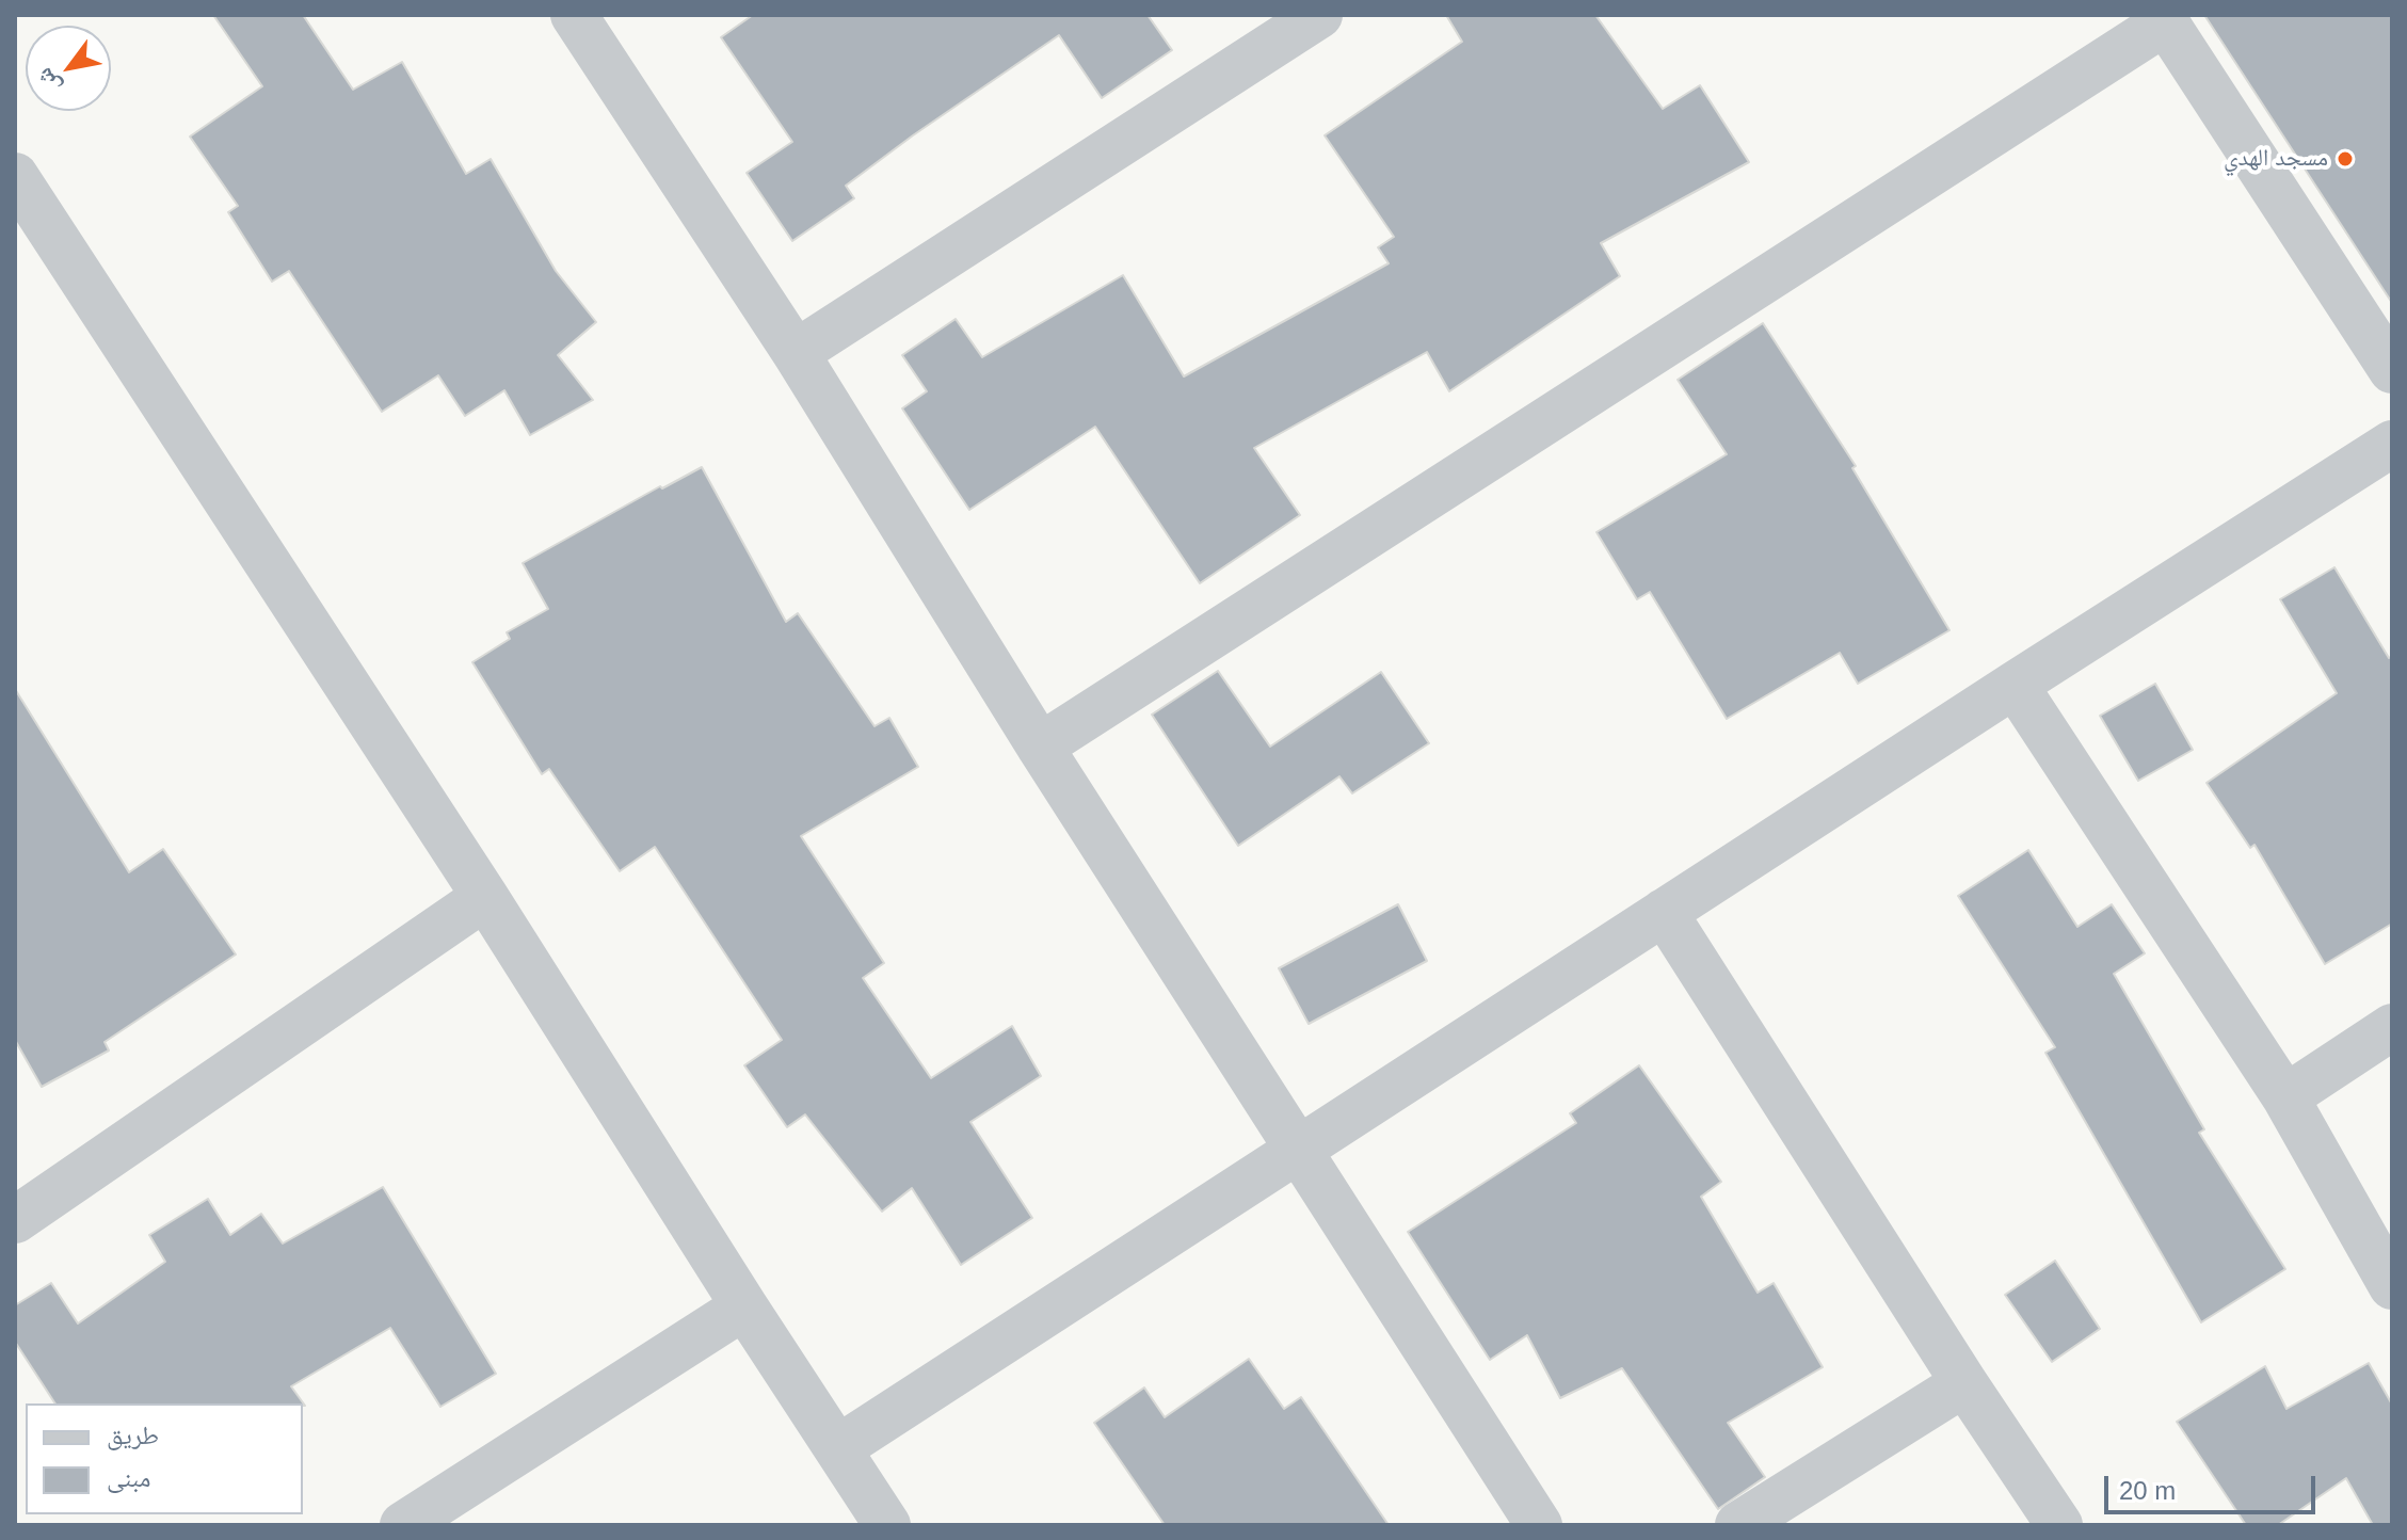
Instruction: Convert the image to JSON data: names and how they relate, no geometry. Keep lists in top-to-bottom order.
{
  "places": ["مسجد الهدي"],
  "legend": ["طريق", "مبنى"],
  "scale_bar": "20 m",
  "north": "bottom left"
}
